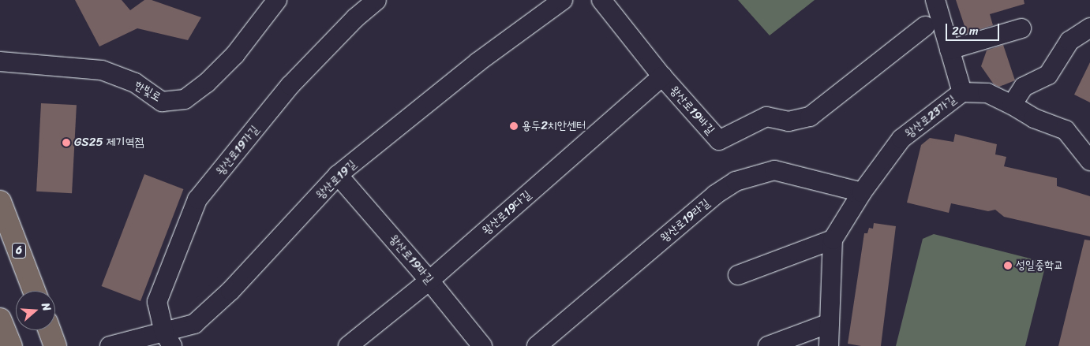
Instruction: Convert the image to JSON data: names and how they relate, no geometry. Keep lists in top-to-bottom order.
{
  "streets": {
    "main road": ["6"],
    "street": [
      "한빛로",
      "왕산로19바길",
      "왕산로23가길",
      "왕산로19가길",
      "왕산로19길",
      "왕산로19다길",
      "왕산로19라길",
      "왕산로19마길"
    ]
  },
  "crossings": [
    ["왕산로19바길", "왕산로19다길"],
    ["왕산로23가길", "왕산로19라길"],
    ["왕산로19가길", "왕산로19길"],
    ["왕산로19길", "왕산로19마길"],
    ["왕산로19다길", "왕산로19마길"]
  ],
  "places": ["용두2치안센터", "GS25 제기역점", "성일중학교"],
  "scale_bar": "20 m",
  "north": "right"
}
